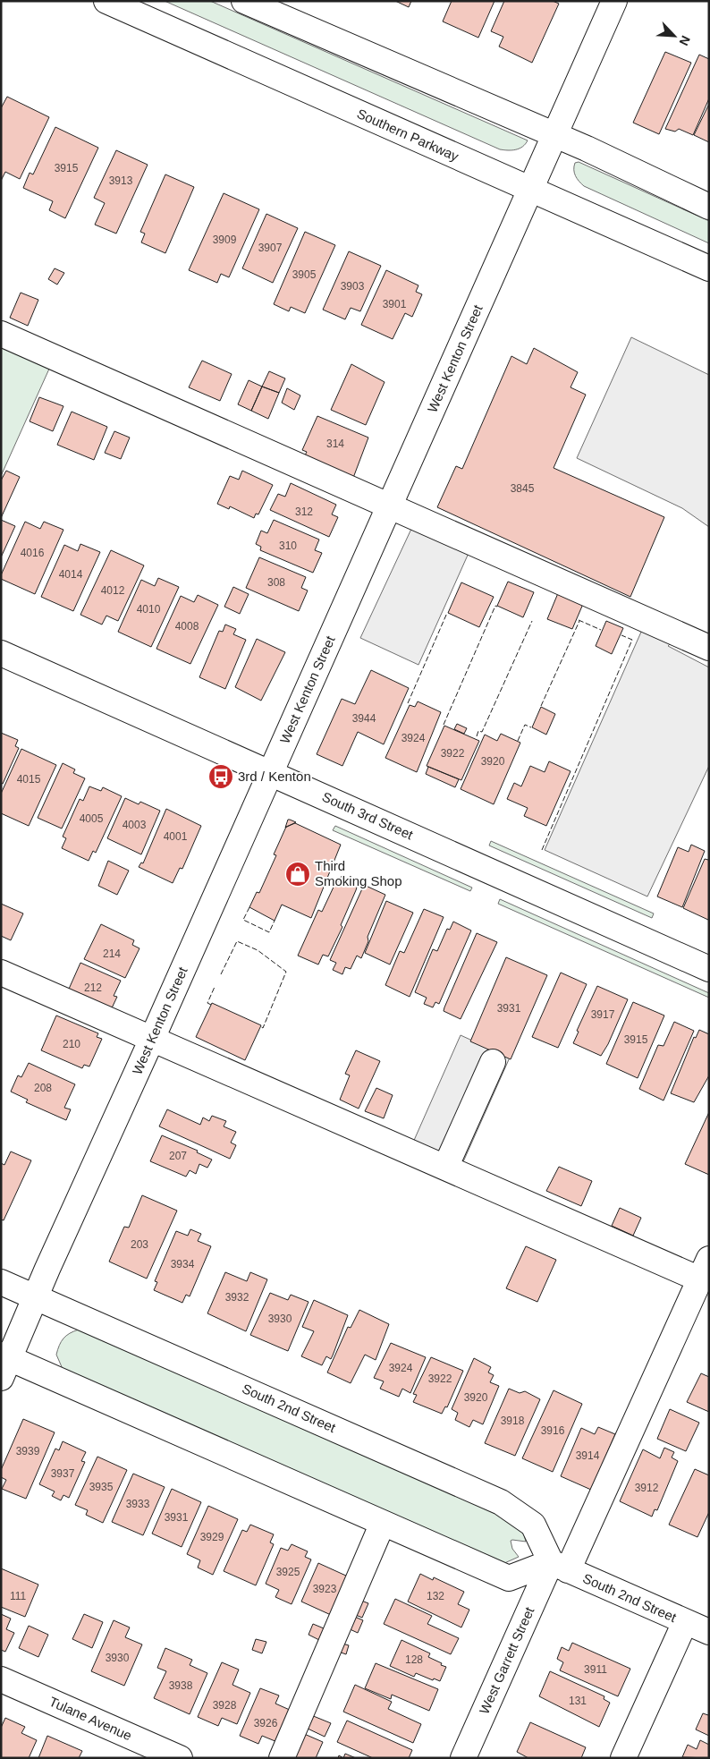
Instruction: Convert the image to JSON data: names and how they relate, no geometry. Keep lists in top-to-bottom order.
{
  "streets": {
    "street": [
      "Southern Parkway",
      "West Kenton Street",
      "South 3rd Street",
      "South 2nd Street",
      "West Garrett Street",
      "Tulane Avenue"
    ]
  },
  "crossings": [
    ["Southern Parkway", "West Kenton Street"],
    ["West Kenton Street", "South 3rd Street"],
    ["West Kenton Street", "South 2nd Street"],
    ["South 2nd Street", "West Garrett Street"]
  ],
  "places": {
    "bus stop": ["3rd / Kenton"],
    "shop": ["Third Smoking Shop"]
  },
  "house_numbers": [
    "3915",
    "3913",
    "3909",
    "3907",
    "3905",
    "3903",
    "3901",
    "314",
    "3845",
    "312",
    "310",
    "4016",
    "4014",
    "308",
    "4012",
    "4010",
    "4008",
    "3944",
    "3924",
    "3922",
    "3920",
    "4015",
    "4005",
    "4003",
    "4001",
    "214",
    "212",
    "3931",
    "3917",
    "3915",
    "210",
    "208",
    "207",
    "203",
    "3934",
    "3932",
    "3930",
    "3924",
    "3922",
    "3920",
    "3918",
    "3916",
    "3939",
    "3914",
    "3937",
    "3935",
    "3912",
    "3933",
    "3931",
    "3929",
    "3925",
    "3923",
    "111",
    "132",
    "3930",
    "128",
    "3911",
    "3938",
    "131",
    "3928",
    "3926"
  ],
  "north": "bottom right"
}
